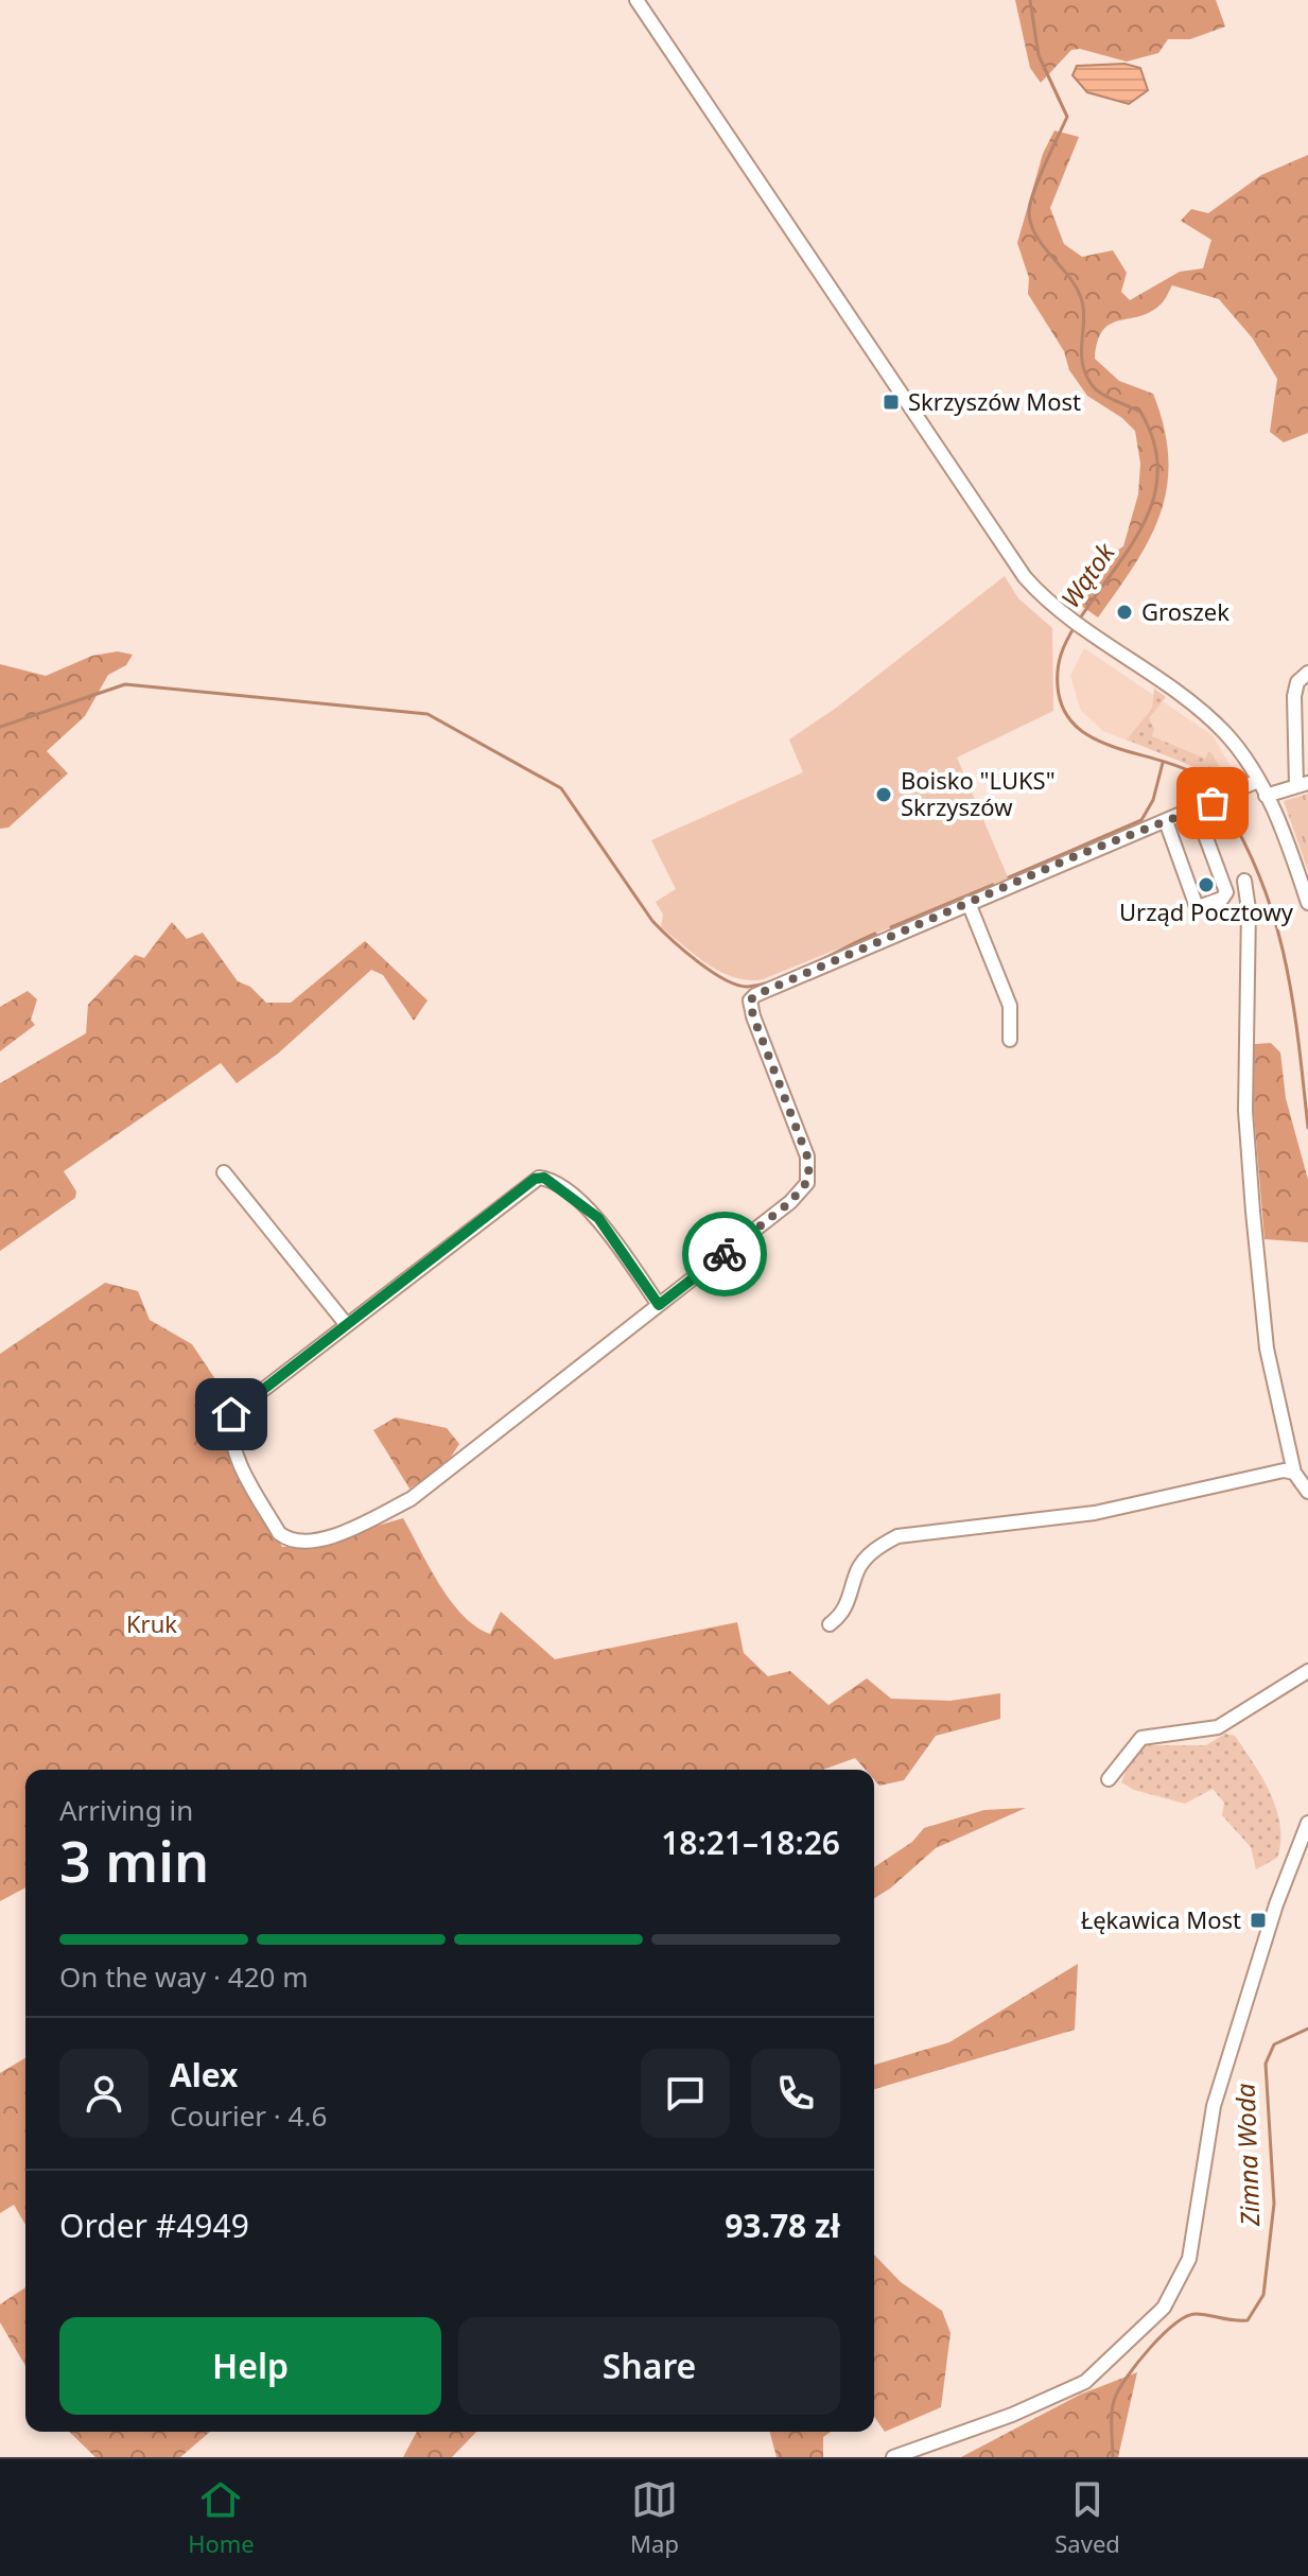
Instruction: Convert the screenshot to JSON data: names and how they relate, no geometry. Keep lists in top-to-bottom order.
{
  "water": ["Wątok", "Zimna Woda"],
  "parks": ["Kruk"],
  "places": {
    "transit": ["Skrzyszów Most", "Łękawica Most"],
    "other": ["Groszek", "Boisko \"LUKS\" Skrzyszów", "Urząd Pocztowy"]
  },
  "page": {
    "heading": ["3 min", "Arriving in", "18:21–18:26"],
    "panel": [
      "Alex",
      "Courier · 4.6",
      "Order #4949",
      "93.78 zł"
    ],
    "bar": "On the way · 420 m",
    "buttons": ["Help", "Share"],
    "tabs": ["Home", "Map", "Saved"]
  }
}
